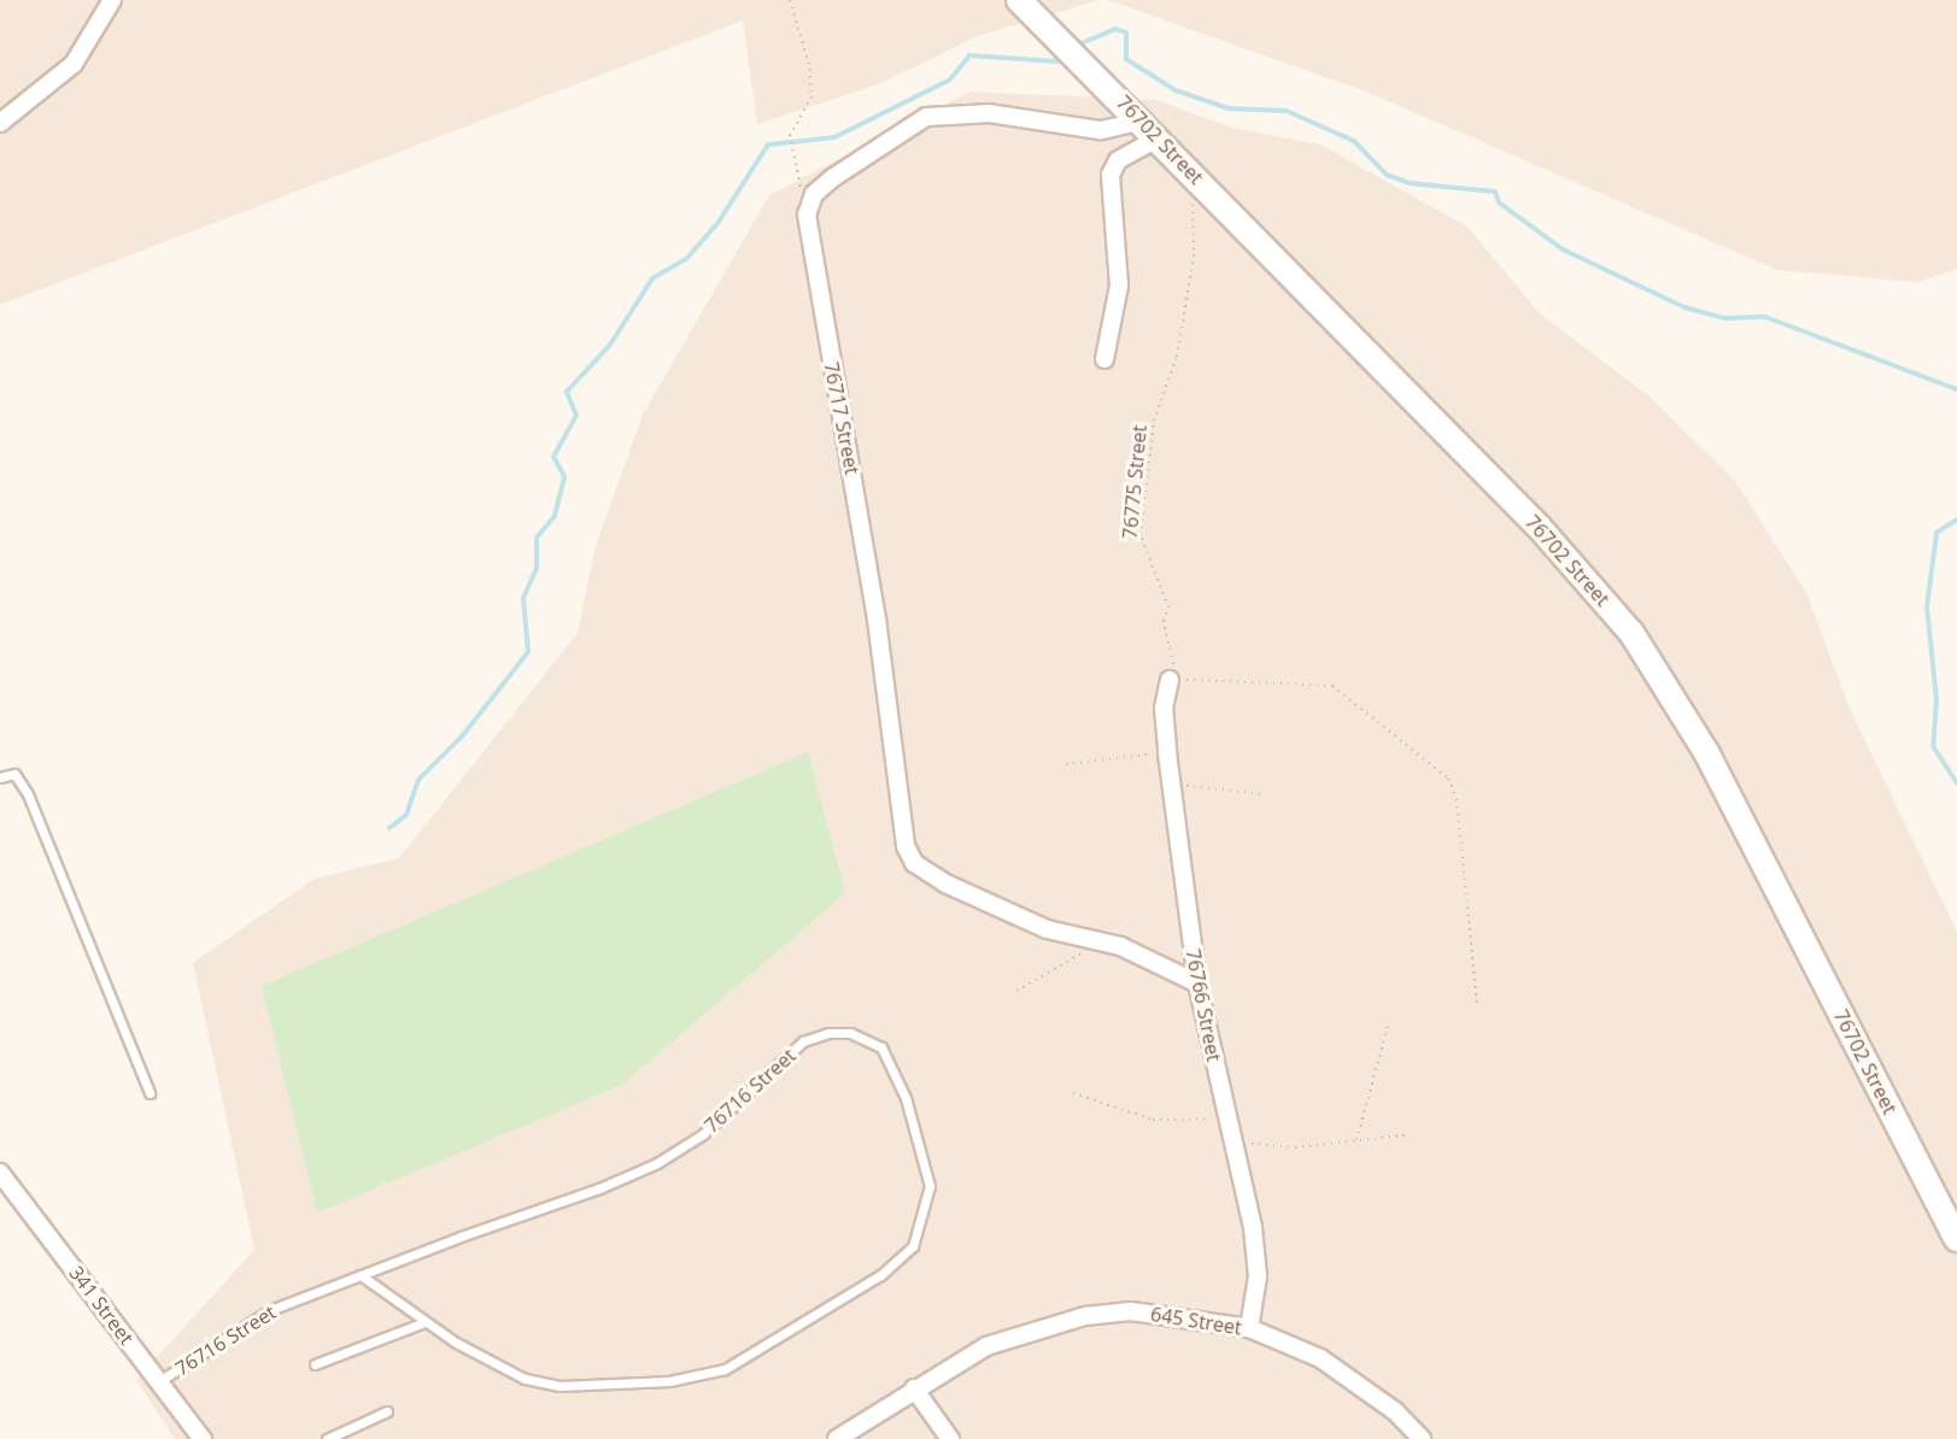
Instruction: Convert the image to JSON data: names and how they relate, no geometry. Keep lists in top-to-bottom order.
{
  "streets": {
    "street": [
      "76702 Street",
      "76717 Street",
      "76766 Street",
      "341 Street",
      "645 Street"
    ],
    "lane": ["76716 Street"],
    "path": ["76775 Street"]
  },
  "crossings": [
    ["76702 Street", "76775 Street"],
    ["76775 Street", "76766 Street"],
    ["76766 Street", "645 Street"],
    ["76716 Street", "341 Street"]
  ]
}
